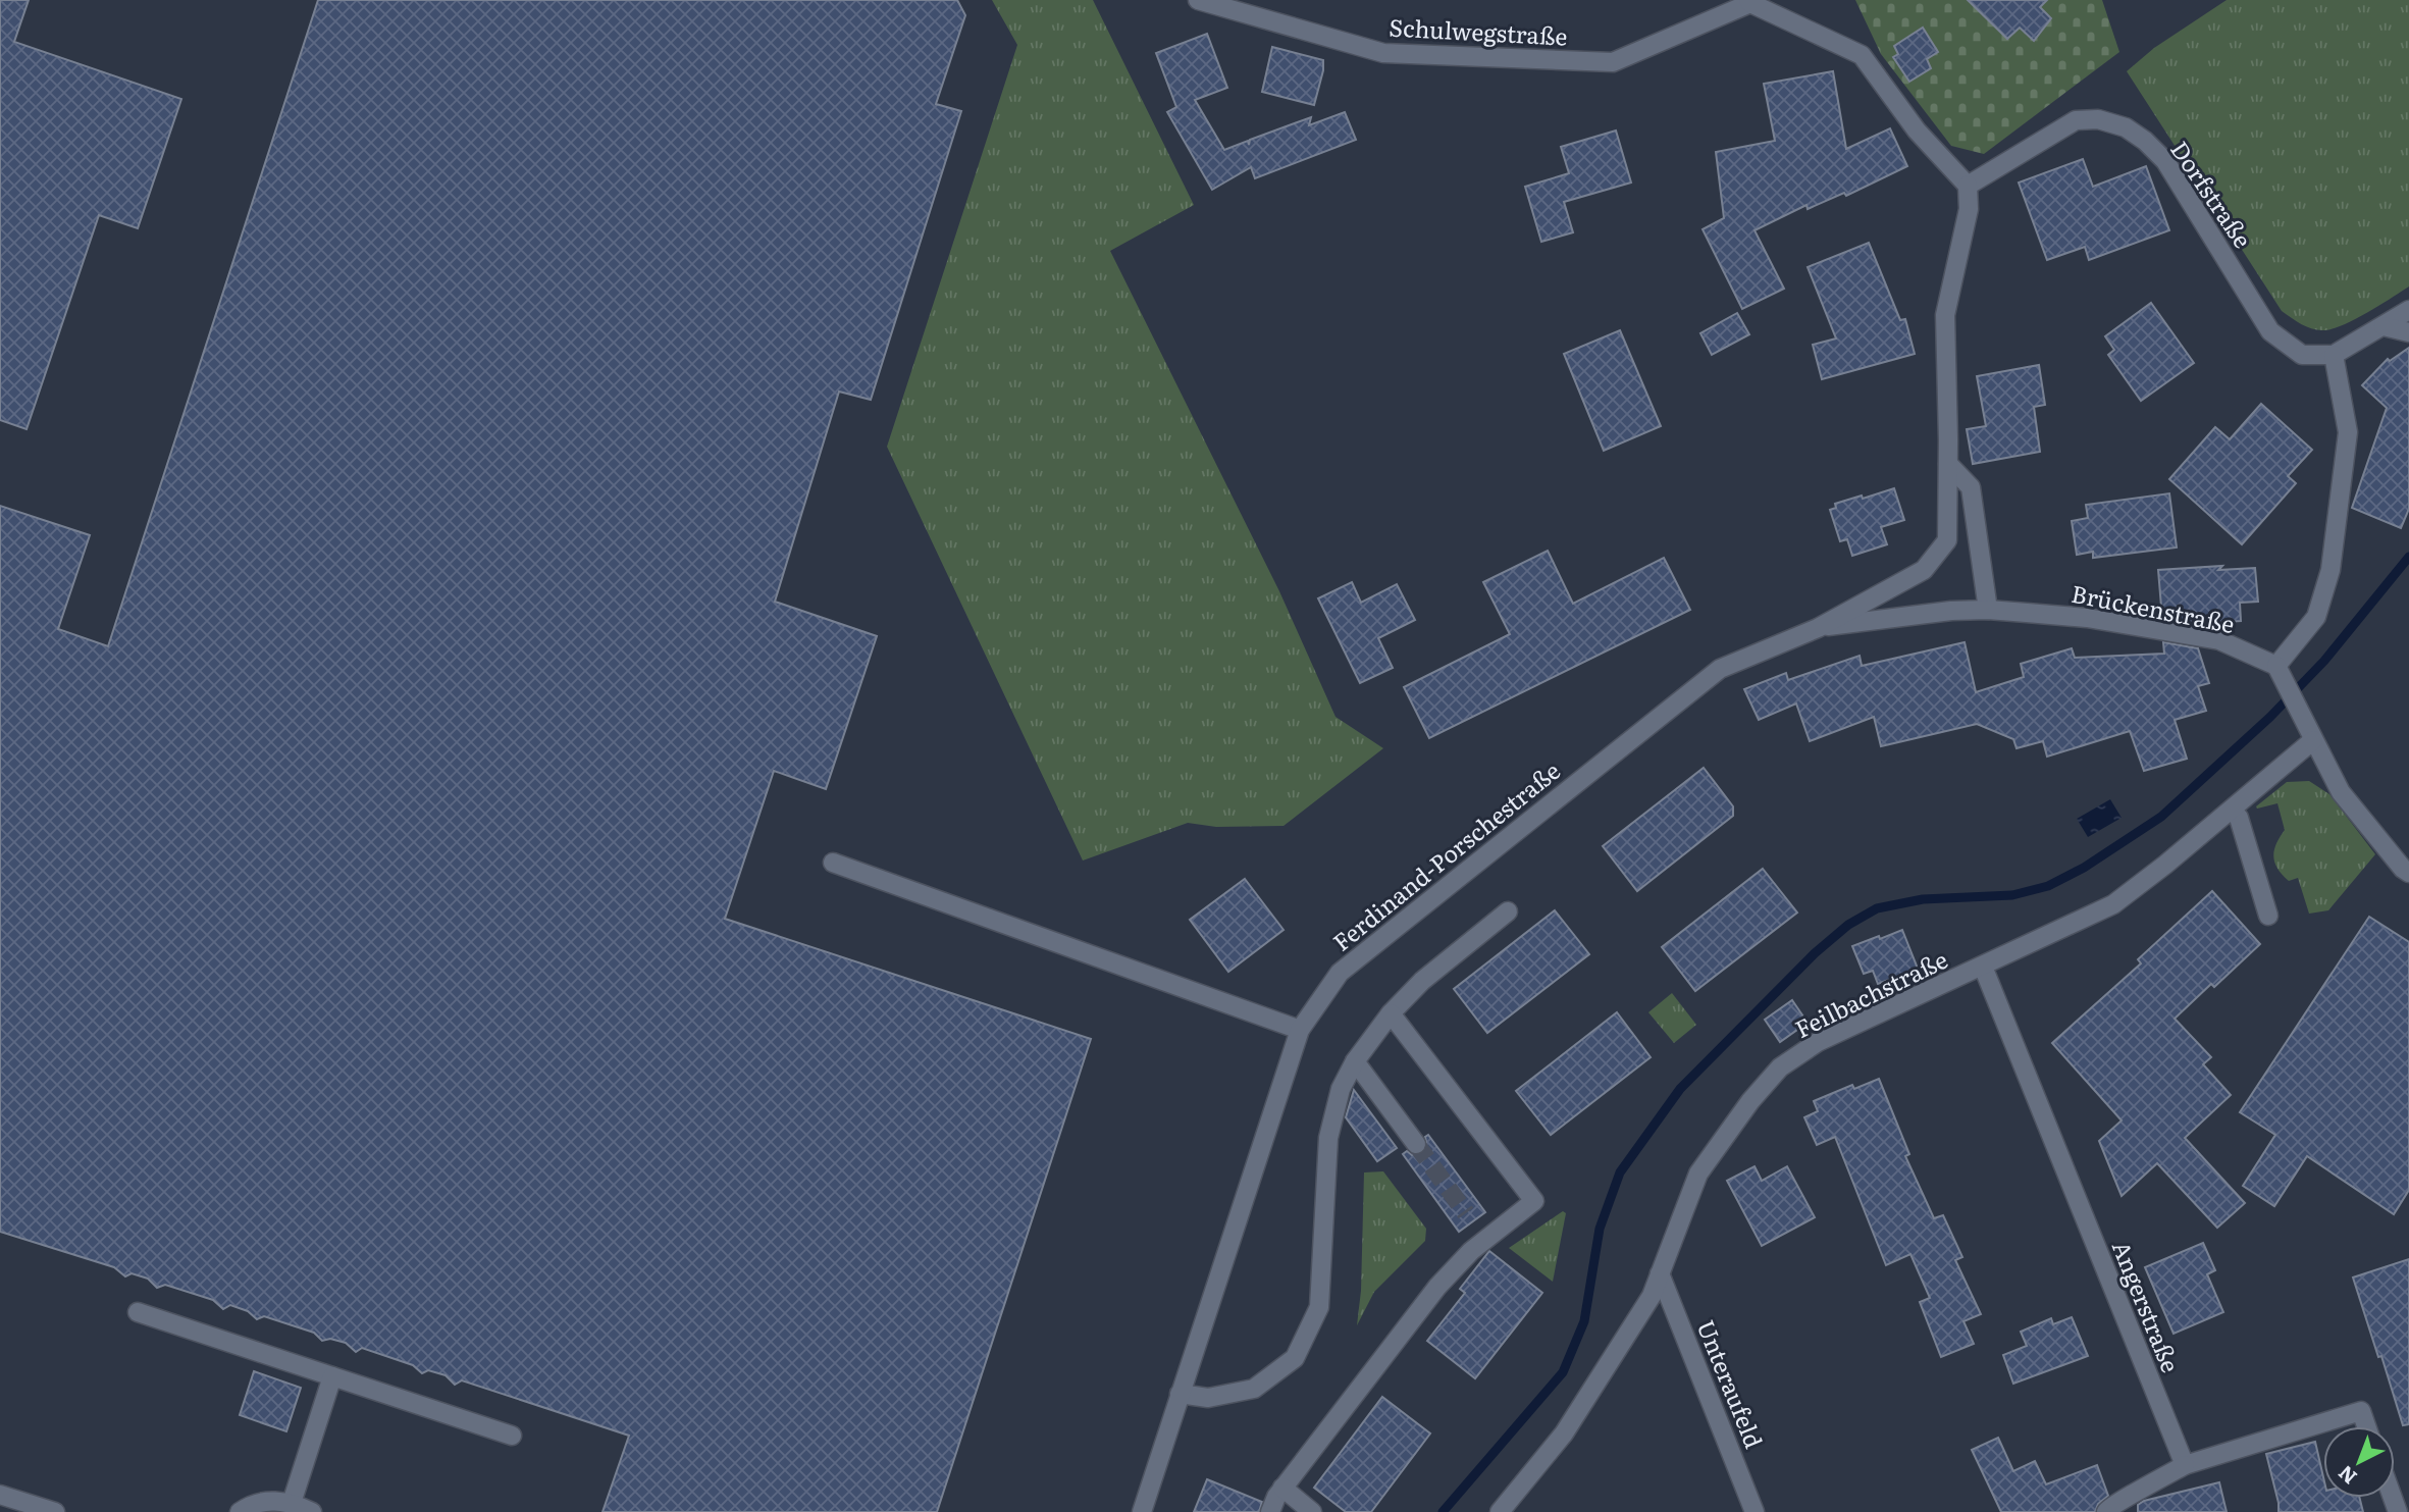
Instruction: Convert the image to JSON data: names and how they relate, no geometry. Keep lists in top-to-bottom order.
{
  "streets": {
    "street": [
      "Schulwegstraße",
      "Dorfstraße",
      "Brückenstraße",
      "Ferdinand-Porschestraße",
      "Feilbachstraße",
      "Angerstraße",
      "Unteraufeld"
    ]
  },
  "crossings": [
    ["Schulwegstraße", "Dorfstraße"],
    ["Brückenstraße", "Ferdinand-Porschestraße"],
    ["Feilbachstraße", "Angerstraße"],
    ["Feilbachstraße", "Unteraufeld"]
  ],
  "north": "bottom left"
}
